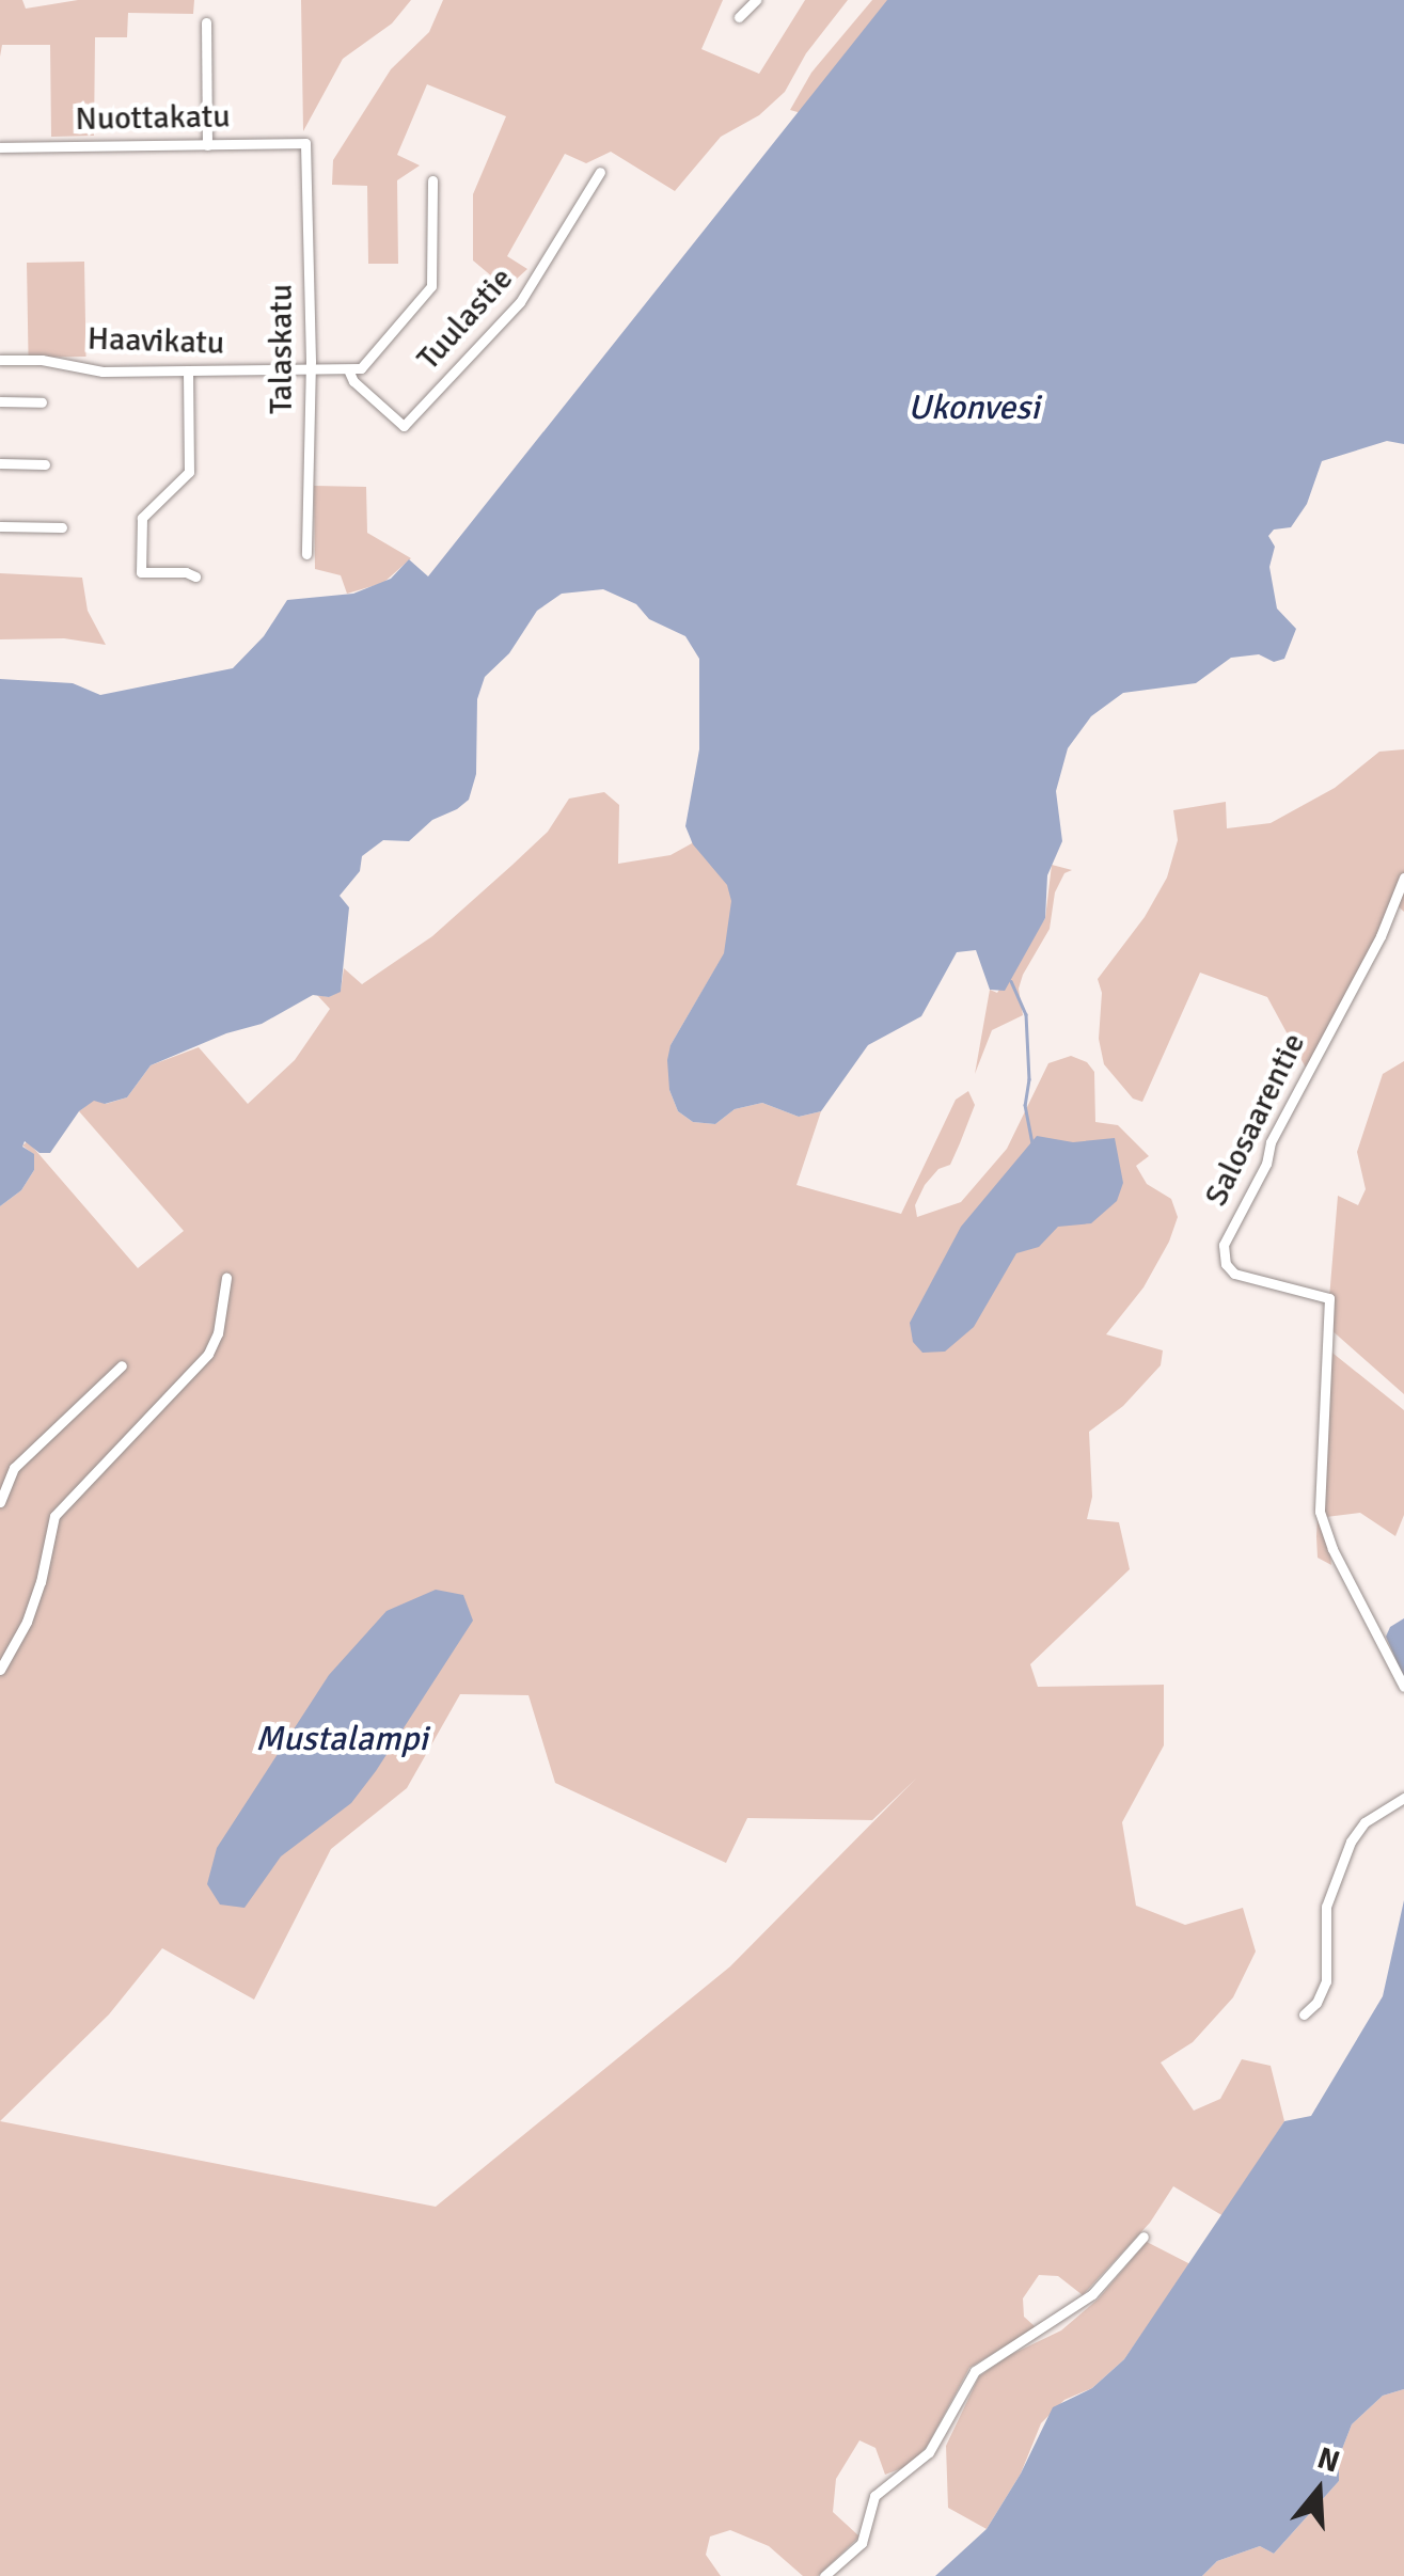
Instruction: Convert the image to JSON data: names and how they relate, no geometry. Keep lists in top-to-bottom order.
{
  "streets": {
    "street": [
      "Nuottakatu",
      "Tuulastie",
      "Haavikatu",
      "Talaskatu",
      "Salosaarentie"
    ]
  },
  "crossings": [
    ["Nuottakatu", "Talaskatu"],
    ["Tuulastie", "Haavikatu"],
    ["Haavikatu", "Talaskatu"]
  ],
  "water": ["Ukonvesi", "Mustalampi"],
  "north": "top"
}
